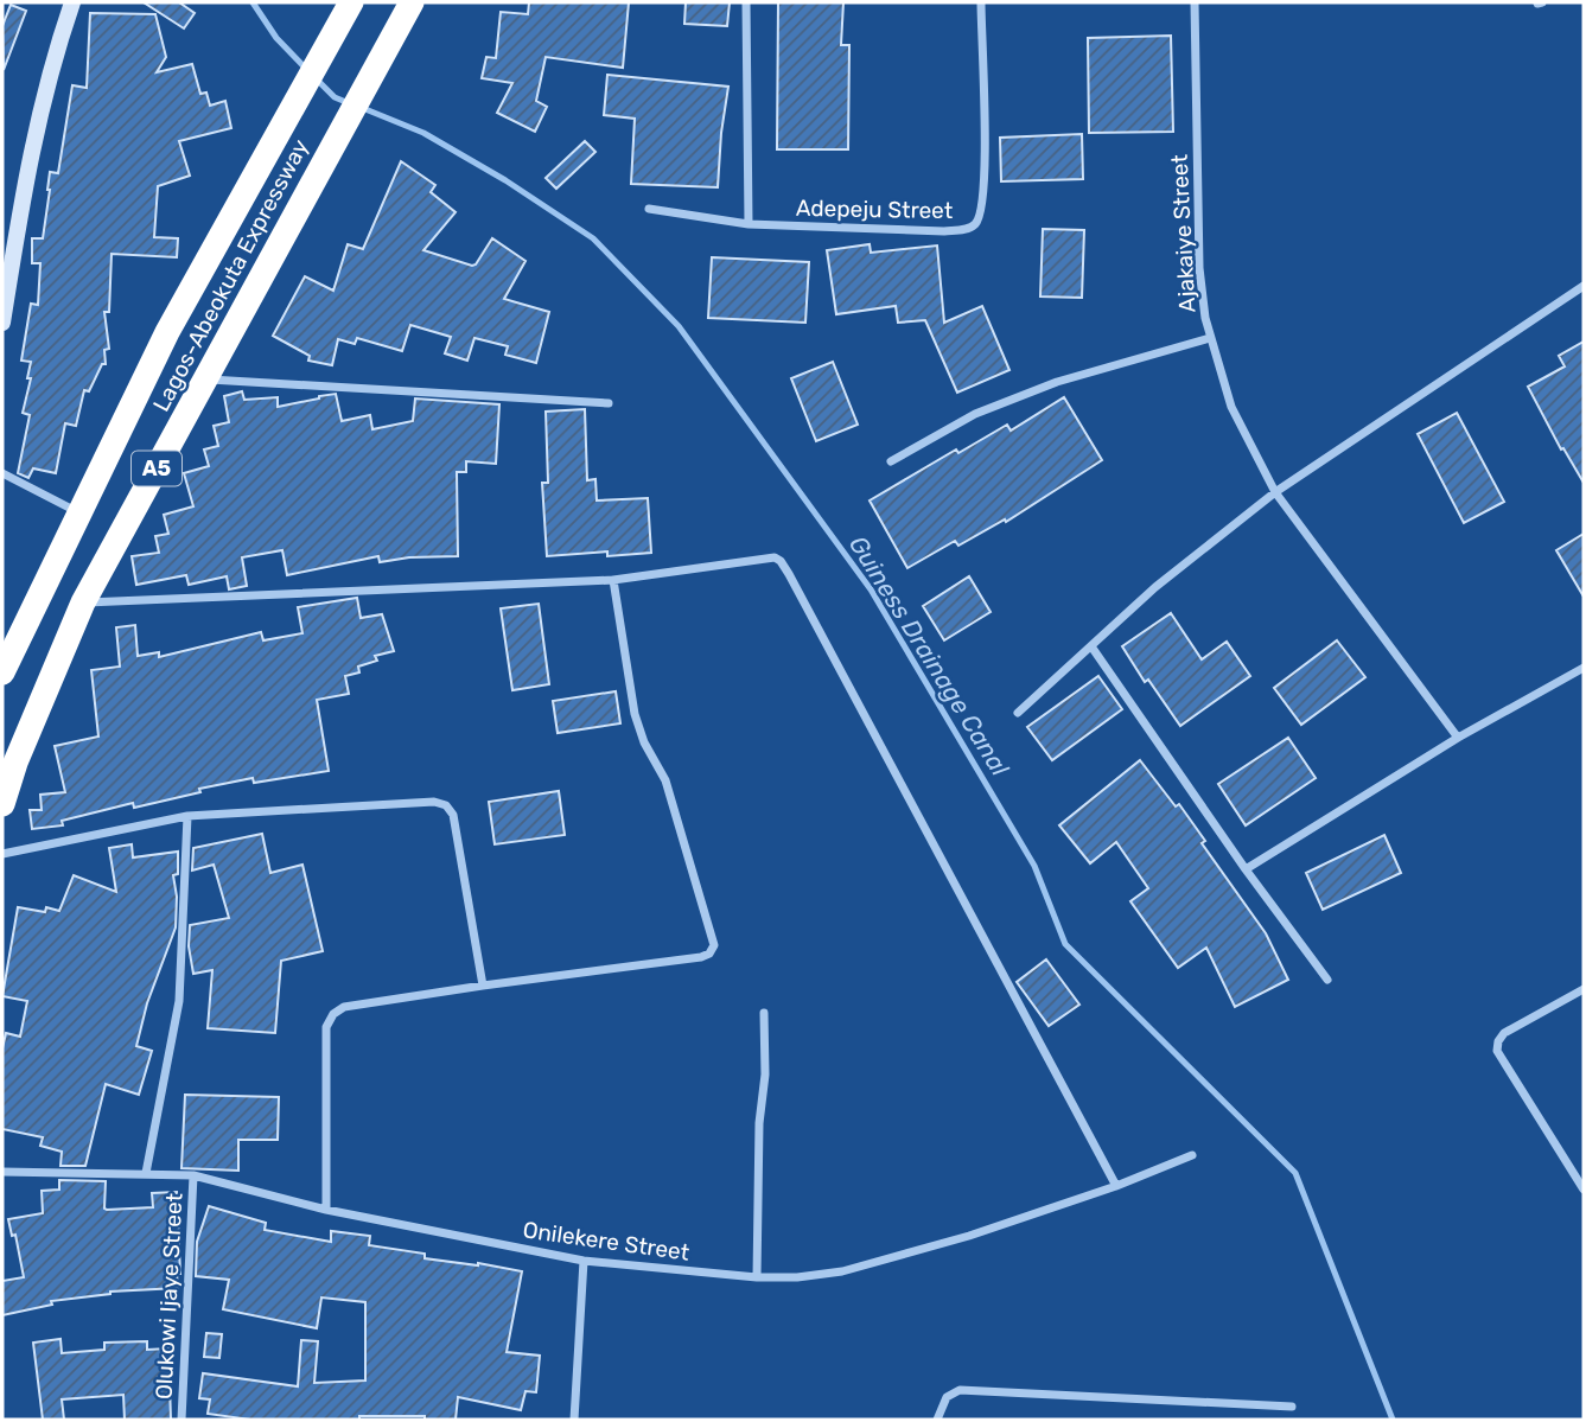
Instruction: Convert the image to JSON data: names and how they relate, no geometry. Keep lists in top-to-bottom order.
{
  "streets": {
    "highway": ["Lagos-Abeokuta Expressway", "A5"],
    "street": [
      "Adepeju Street",
      "Ajakaiye Street",
      "Onilekere Street",
      "Olukowi Ijaye Street"
    ]
  },
  "crossings": [
    ["Onilekere Street", "Olukowi Ijaye Street"]
  ],
  "water": ["Guiness Drainage Canal"]
}
